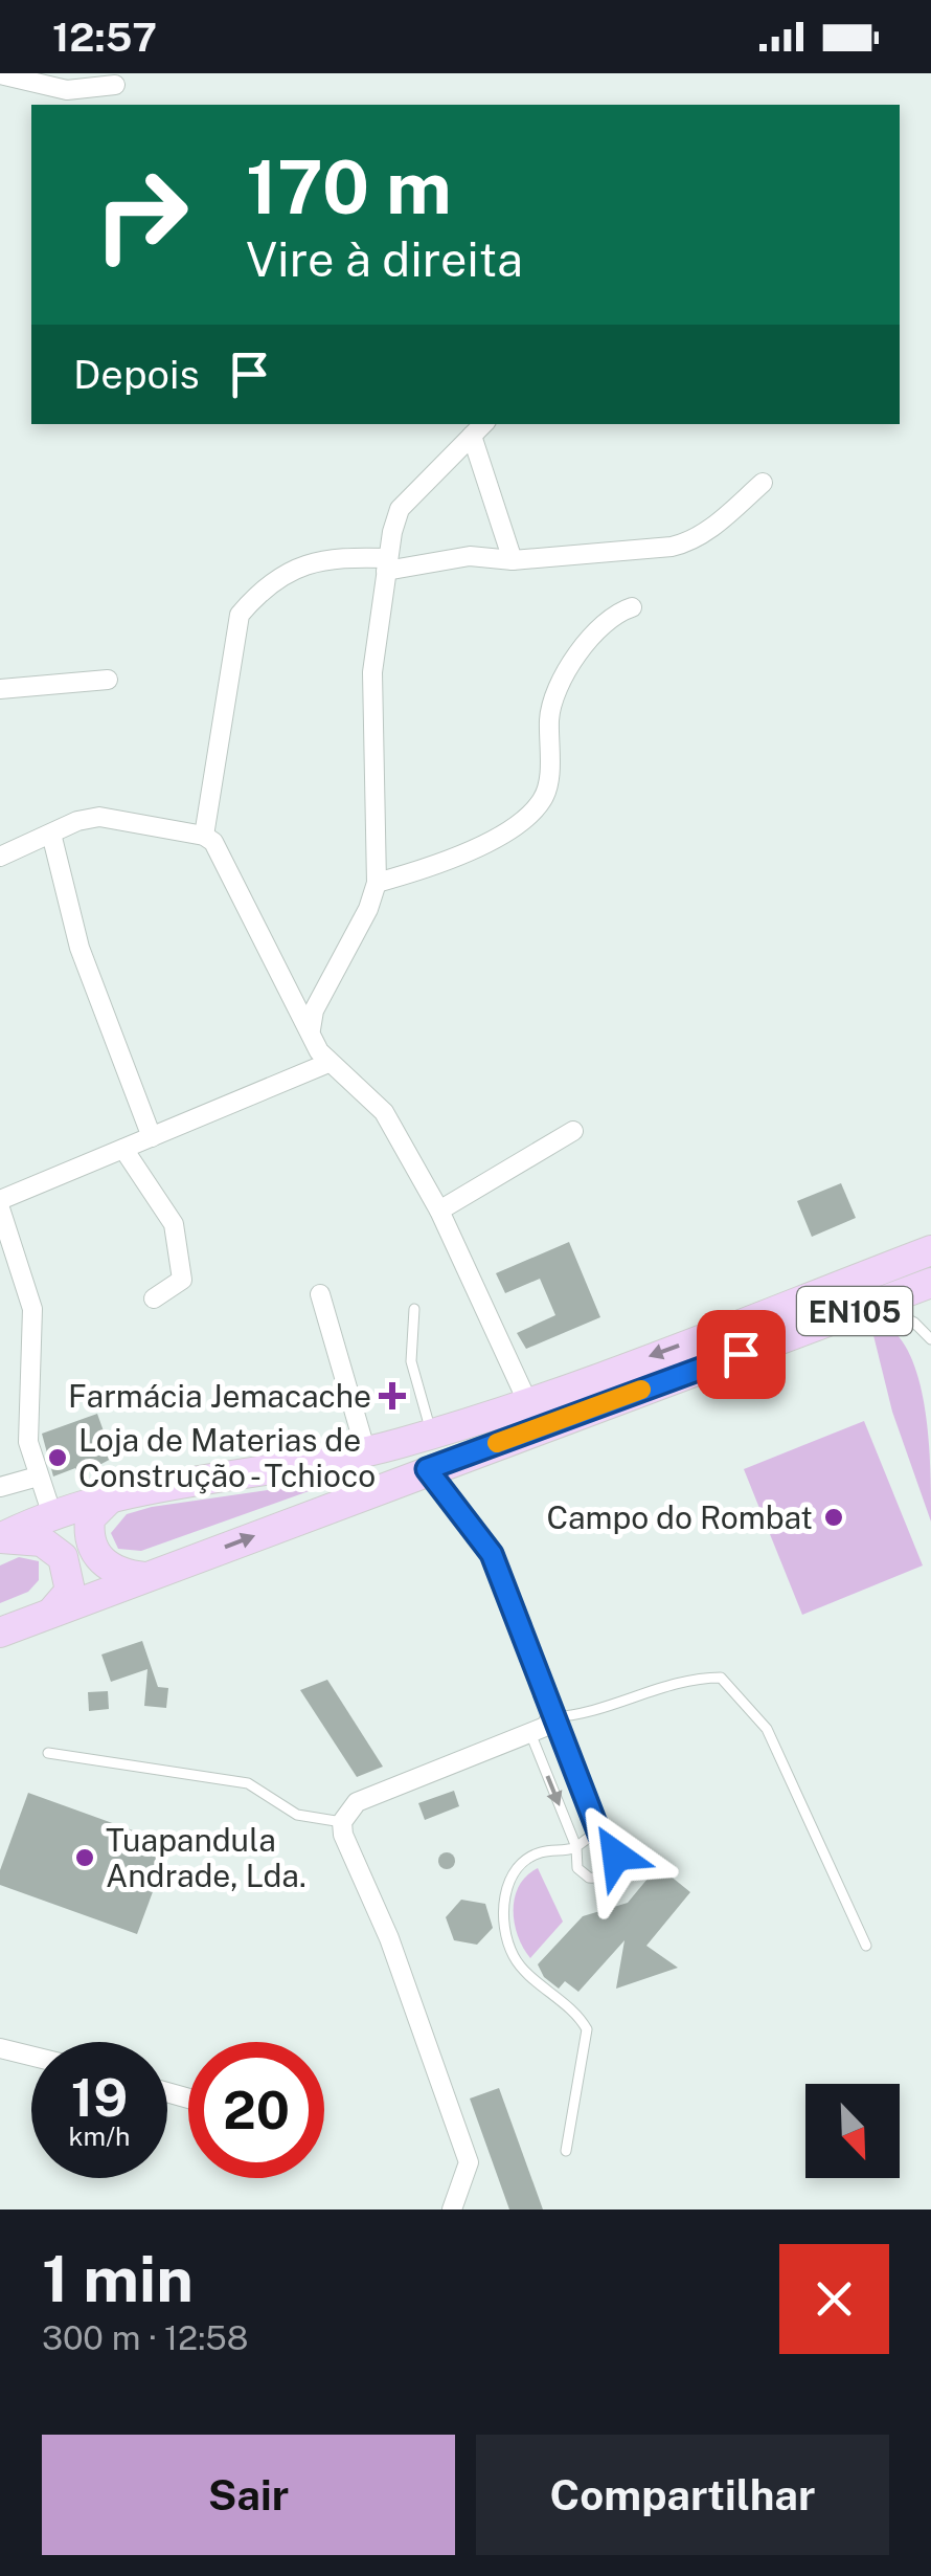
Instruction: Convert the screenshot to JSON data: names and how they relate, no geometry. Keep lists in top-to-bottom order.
{
  "streets": {
    "main road": ["EN105"]
  },
  "places": {
    "health": ["Farmácia Jemacache"],
    "other": ["Loja de Materias de Construção - Tchioco", "Campo do Rombat", "Tuapandula Andrade, Lda."]
  },
  "north": "bottom right",
  "page": {
    "status": "12:57",
    "turn": ["170 m", "Vire à direita"],
    "then": "Depois",
    "speed": "19 km/h",
    "limit": "20",
    "heading": ["1 min", "300 m · 12:58"],
    "buttons": ["Sair", "Compartilhar"]
  }
}
